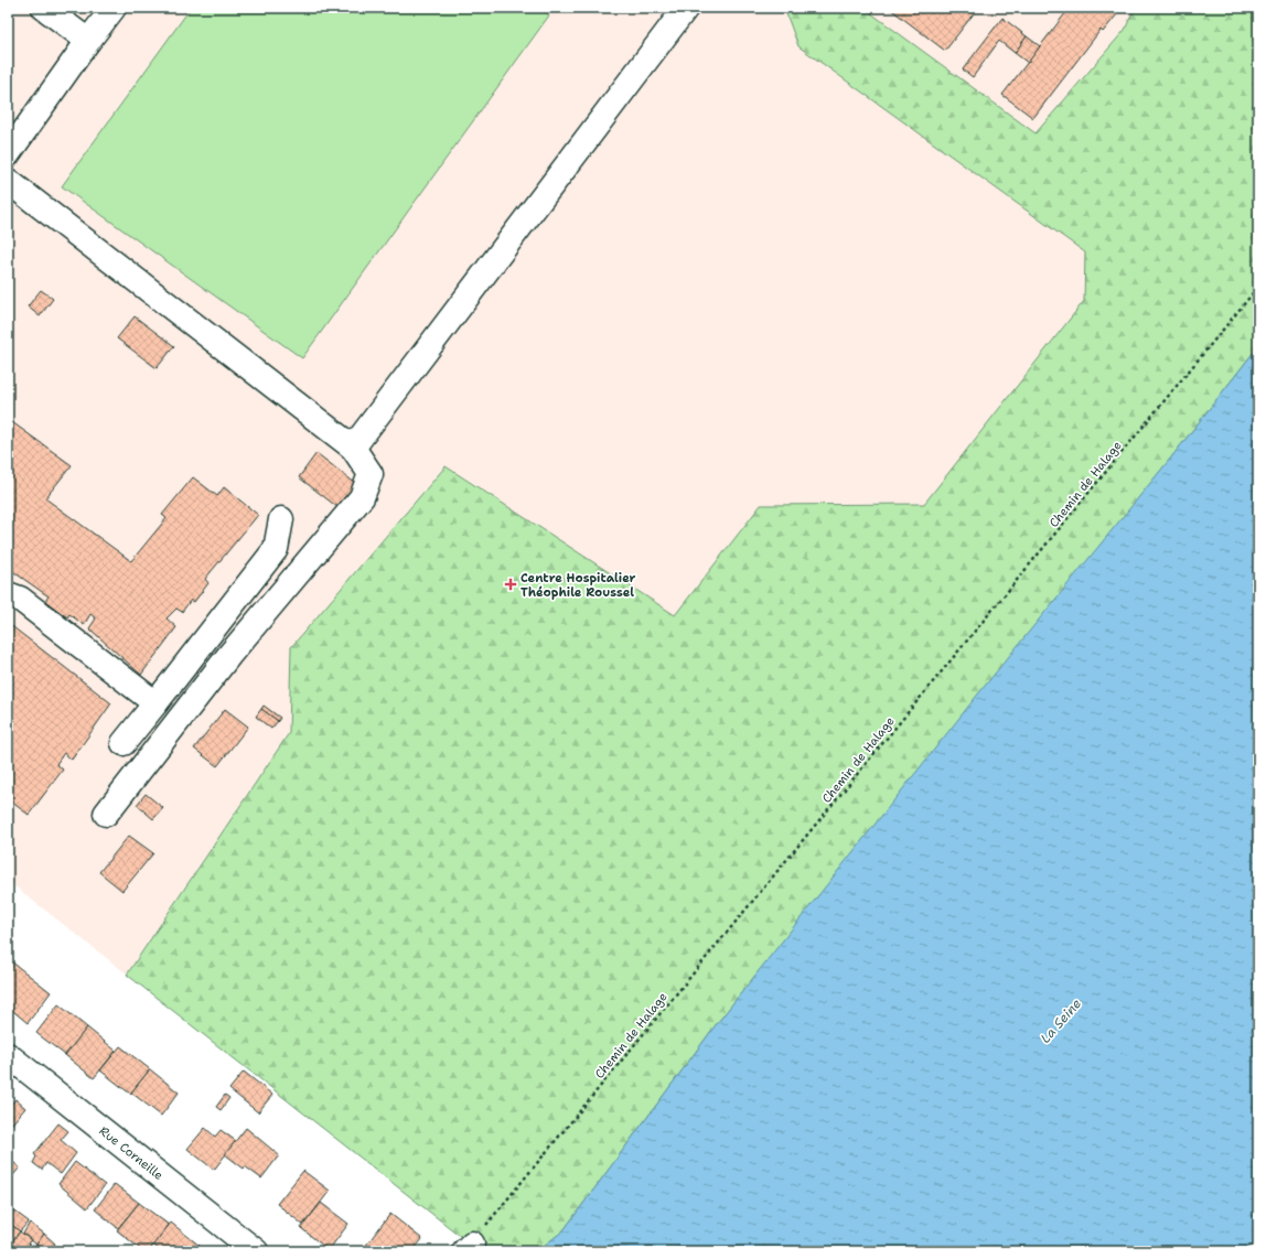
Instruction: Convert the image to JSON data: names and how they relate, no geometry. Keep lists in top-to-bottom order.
{
  "streets": {
    "street": ["Rue Corneille"],
    "path": ["Chemin de Halage"]
  },
  "water": ["La Seine"],
  "places": {
    "health": ["Centre Hospitalier Théophile Roussel"]
  }
}
